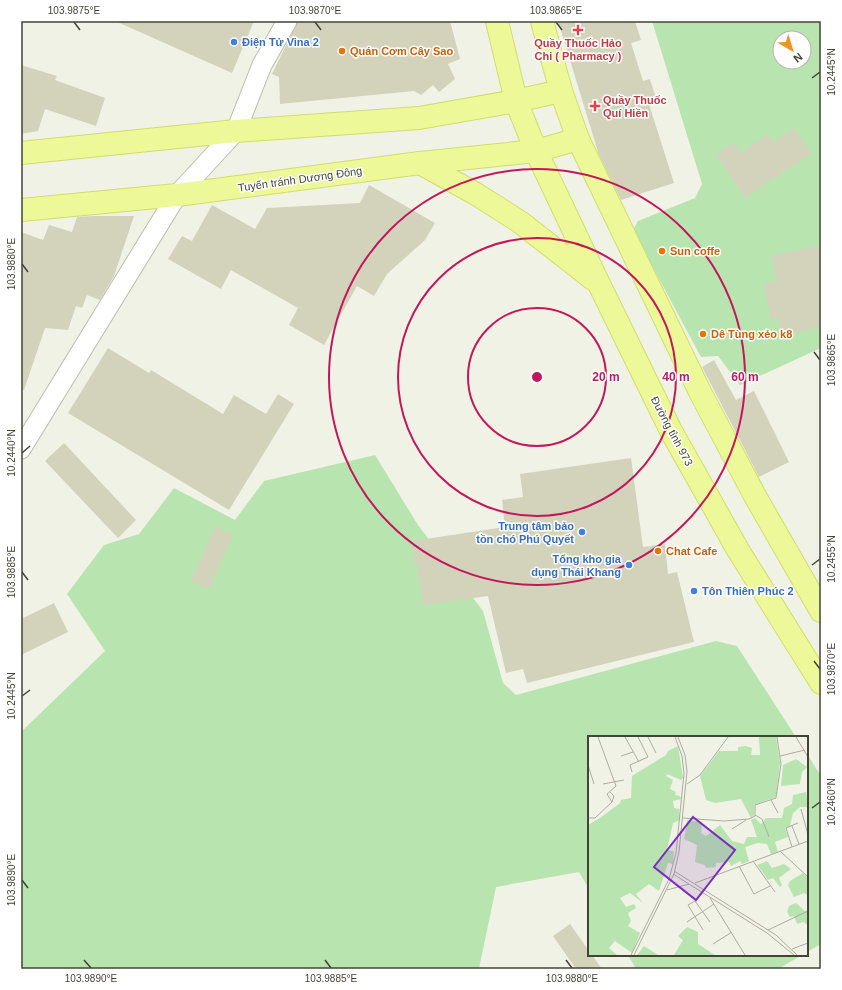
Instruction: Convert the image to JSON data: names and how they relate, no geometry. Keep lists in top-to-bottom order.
{
  "streets": {
    "main road": ["Tuyến tránh Dương Đông", "Đường tỉnh 973"]
  },
  "crossings": [
    ["Tuyến tránh Dương Đông", "Đường tỉnh 973"]
  ],
  "places": {
    "health": ["Quầy Thuốc Hảo Chi ( Pharmacy )", "Quầy Thuốc Quí Hiền"],
    "other": [
      "Điện Tử Vina 2",
      "Quán Cơm Cây Sao",
      "Sun coffe",
      "Dê Tùng xẻo k8",
      "Trung tâm bảo tồn chó Phú Quyết",
      "Chat Cafe",
      "Tổng kho gia dụng Thái Khang",
      "Tôn Thiên Phúc 2"
    ]
  },
  "north": "bottom right",
  "coordinates": [
    "103.9875°E",
    "103.9870°E",
    "103.9865°E",
    "10.2445°N",
    "103.9880°E",
    "10.2440°N",
    "10.2455°N",
    "103.9885°E",
    "10.2460°N",
    "103.9890°E"
  ],
  "rings": ["20 m", "40 m", "60 m"]
}
